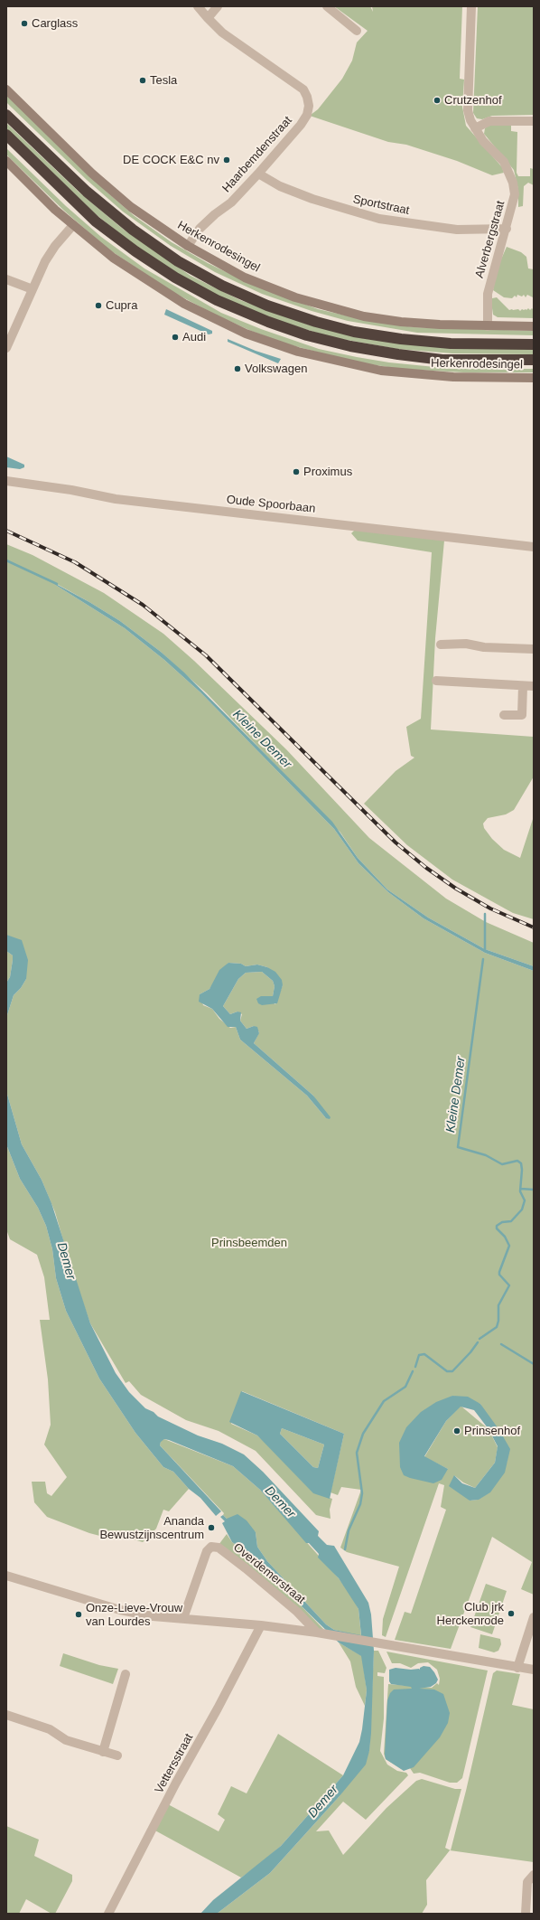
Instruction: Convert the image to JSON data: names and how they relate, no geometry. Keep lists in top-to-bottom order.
{
  "streets": {
    "highway": ["Herkenrodesingel"],
    "street": [
      "Haarbemdenstraat",
      "Sportstraat",
      "Alverbergstraat",
      "Oude Spoorbaan",
      "Overdemerstraat",
      "Vettersstraat"
    ]
  },
  "crossings": [
    ["Haarbemdenstraat", "Sportstraat"],
    ["Haarbemdenstraat", "Herkenrodesingel"],
    ["Sportstraat", "Alverbergstraat"],
    ["Alverbergstraat", "Herkenrodesingel"]
  ],
  "water": ["Kleine Demer", "Demer"],
  "parks": ["Prinsbeemden"],
  "places": [
    "Carglass",
    "Tesla",
    "Crutzenhof",
    "DE COCK E&C nv",
    "Cupra",
    "Audi",
    "Volkswagen",
    "Proximus",
    "Prinsenhof",
    "Ananda Bewustzijnscentrum",
    "Club jrk Herckenrode",
    "Onze-Lieve-Vrouw van Lourdes"
  ]
}
